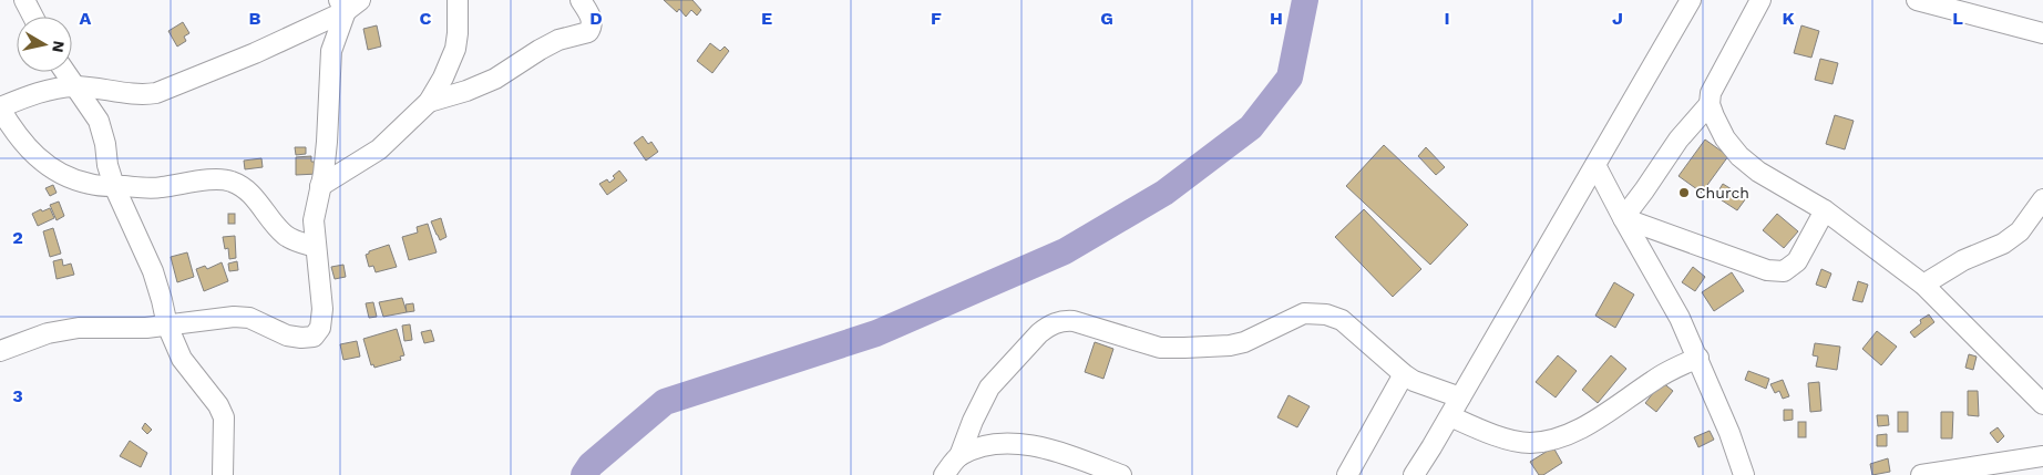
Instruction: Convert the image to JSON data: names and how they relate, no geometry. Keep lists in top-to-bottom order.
{
  "places": ["Church"],
  "north": "right",
  "grid": {
    "columns": [
      "A",
      "B",
      "C",
      "D",
      "E",
      "F",
      "G",
      "H",
      "I",
      "J",
      "K",
      "L"
    ],
    "rows": ["2", "3"]
  }
}
